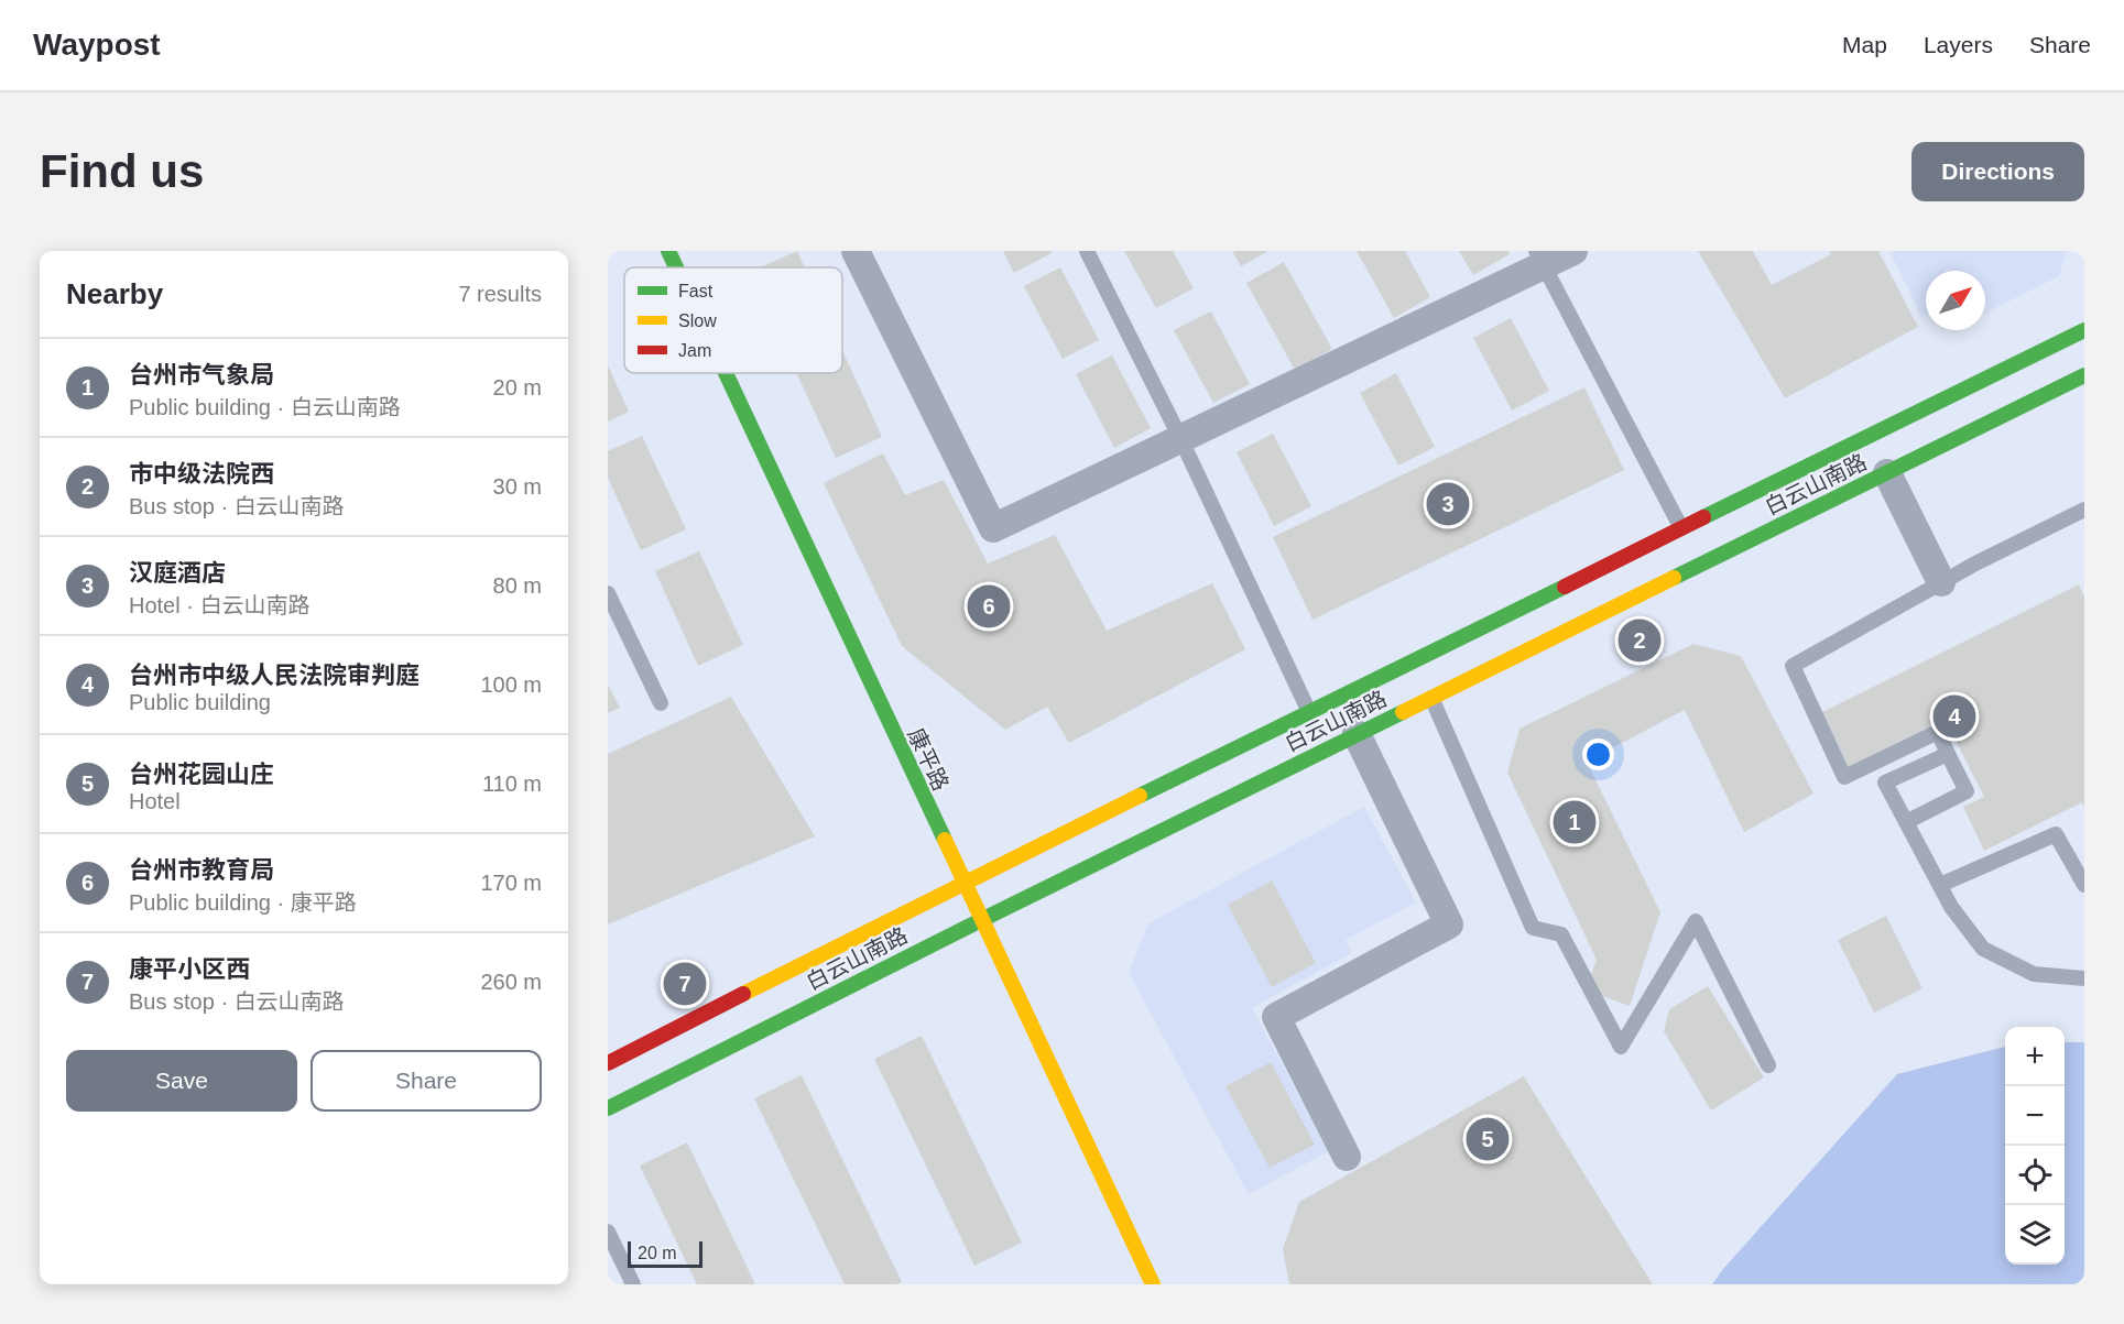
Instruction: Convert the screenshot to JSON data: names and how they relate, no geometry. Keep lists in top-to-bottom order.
{
  "streets": {
    "main road": ["白云山南路", "康平路"]
  },
  "crossings": [
    ["白云山南路", "康平路"]
  ],
  "legend": ["Fast", "Slow", "Jam"],
  "scale_bar": "20 m",
  "north": "top right",
  "page": {
    "header": "Waypost",
    "nav": ["Map", "Layers", "Share"],
    "buttons": [
      "Directions",
      ["Save", "Share"]
    ],
    "title": "Find us",
    "heading": ["Nearby", "7 results"],
    "list": [
      {
        "mark": "1",
        "name": "台州市气象局",
        "note": "Public building · 白云山南路",
        "value": "20 m"
      },
      {
        "mark": "2",
        "name": "市中级法院西",
        "note": "Bus stop · 白云山南路",
        "value": "30 m"
      },
      {
        "mark": "3",
        "name": "汉庭酒店",
        "note": "Hotel · 白云山南路",
        "value": "80 m"
      },
      {
        "mark": "4",
        "name": "台州市中级人民法院审判庭",
        "note": "Public building",
        "value": "100 m"
      },
      {
        "mark": "5",
        "name": "台州花园山庄",
        "note": "Hotel",
        "value": "110 m"
      },
      {
        "mark": "6",
        "name": "台州市教育局",
        "note": "Public building · 康平路",
        "value": "170 m"
      },
      {
        "mark": "7",
        "name": "康平小区西",
        "note": "Bus stop · 白云山南路",
        "value": "260 m"
      }
    ],
    "pins": [
      "3",
      "6",
      "2",
      "4",
      "1",
      "7",
      "5"
    ],
    "map_buttons": ["+", "−"],
    "scale": "20 m"
  }
}
